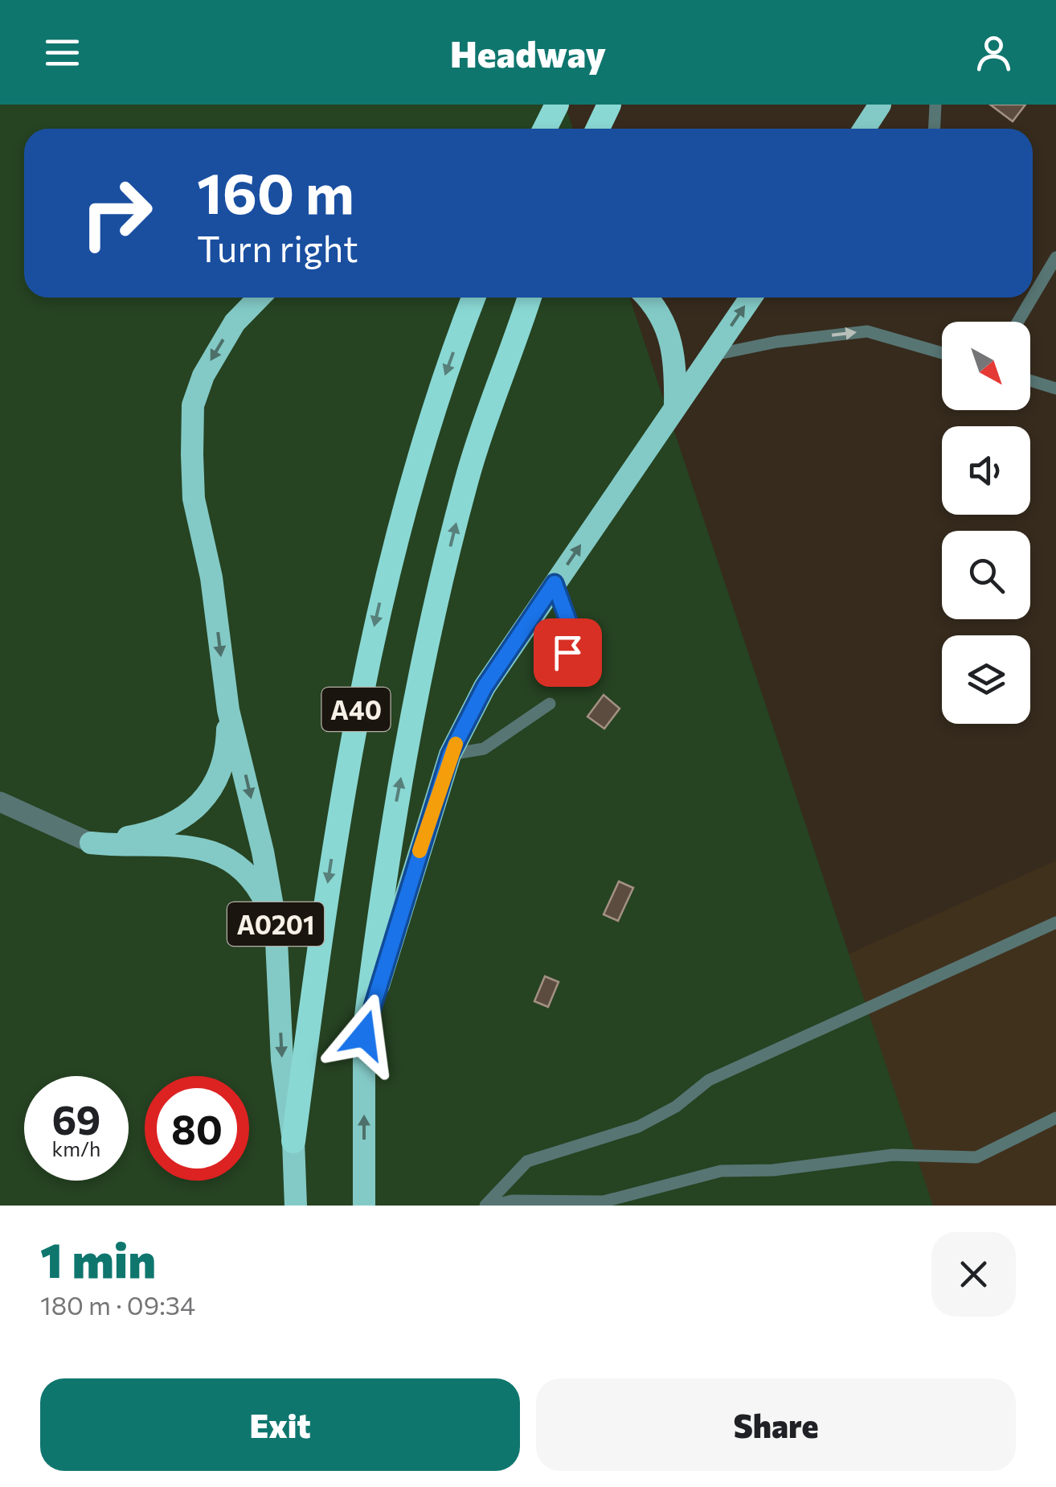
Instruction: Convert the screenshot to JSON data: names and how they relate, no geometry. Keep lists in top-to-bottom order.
{
  "streets": {
    "highway": ["A40", "A0201"]
  },
  "crossings": [
    ["A40", "A0201"]
  ],
  "north": "bottom right",
  "page": {
    "header": "Headway",
    "turn": ["160 m", "Turn right"],
    "speed": "69 km/h",
    "limit": "80",
    "heading": ["1 min", "180 m · 09:34"],
    "buttons": ["Exit", "Share"]
  }
}
